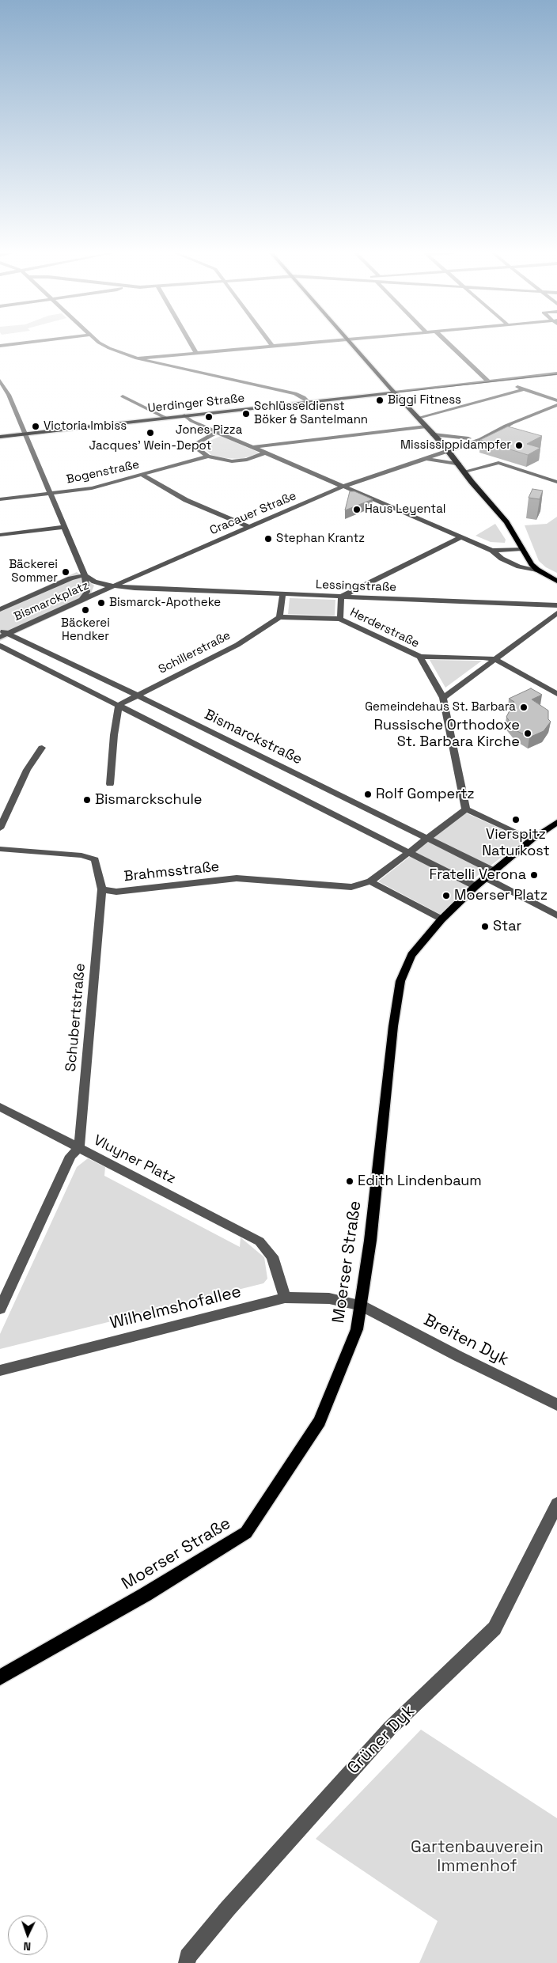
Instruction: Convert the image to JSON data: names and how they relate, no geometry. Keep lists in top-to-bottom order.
{
  "streets": {
    "main road": ["Uerdinger Straße", "Moerser Straße"],
    "street": [
      "Bogenstraße",
      "Cracauer Straße",
      "Lessingstraße",
      "Bismarckplatz",
      "Herderstraße",
      "Schillerstraße",
      "Bismarckstraße",
      "Brahmsstraße",
      "Schubertstraße",
      "Vluyner Platz",
      "Wilhelmshofallee",
      "Breiten Dyk",
      "Grüner Dyk"
    ]
  },
  "crossings": [
    ["Cracauer Straße", "Lessingstraße"],
    ["Cracauer Straße", "Bismarckplatz"],
    ["Lessingstraße", "Bismarckplatz"],
    ["Bismarckplatz", "Bismarckstraße"],
    ["Schillerstraße", "Bismarckstraße"],
    ["Bismarckstraße", "Moerser Straße"],
    ["Brahmsstraße", "Schubertstraße"],
    ["Schubertstraße", "Vluyner Platz"],
    ["Vluyner Platz", "Wilhelmshofallee"],
    ["Moerser Straße", "Wilhelmshofallee"],
    ["Moerser Straße", "Breiten Dyk"],
    ["Wilhelmshofallee", "Breiten Dyk"]
  ],
  "parks": ["Gartenbauverein Immenhof"],
  "places": [
    "Biggi Fitness",
    "Schlüsseldienst Böker & Santelmann",
    "Jones Pizza",
    "Victoria Imbiss",
    "Jacques’ Wein-Depot",
    "Mississippidampfer",
    "Haus Leyental",
    "Stephan Krantz",
    "Bäckerei Sommer",
    "Bismarck-Apotheke",
    "Bäckerei Hendker",
    "Gemeindehaus St. Barbara",
    "Russische Orthodoxe St. Barbara Kirche",
    "Rolf Gompertz",
    "Bismarckschule",
    "Vierspitz Naturkost",
    "Fratelli Verona",
    "Moerser Platz",
    "Star",
    "Edith Lindenbaum"
  ],
  "north": "bottom"
}
